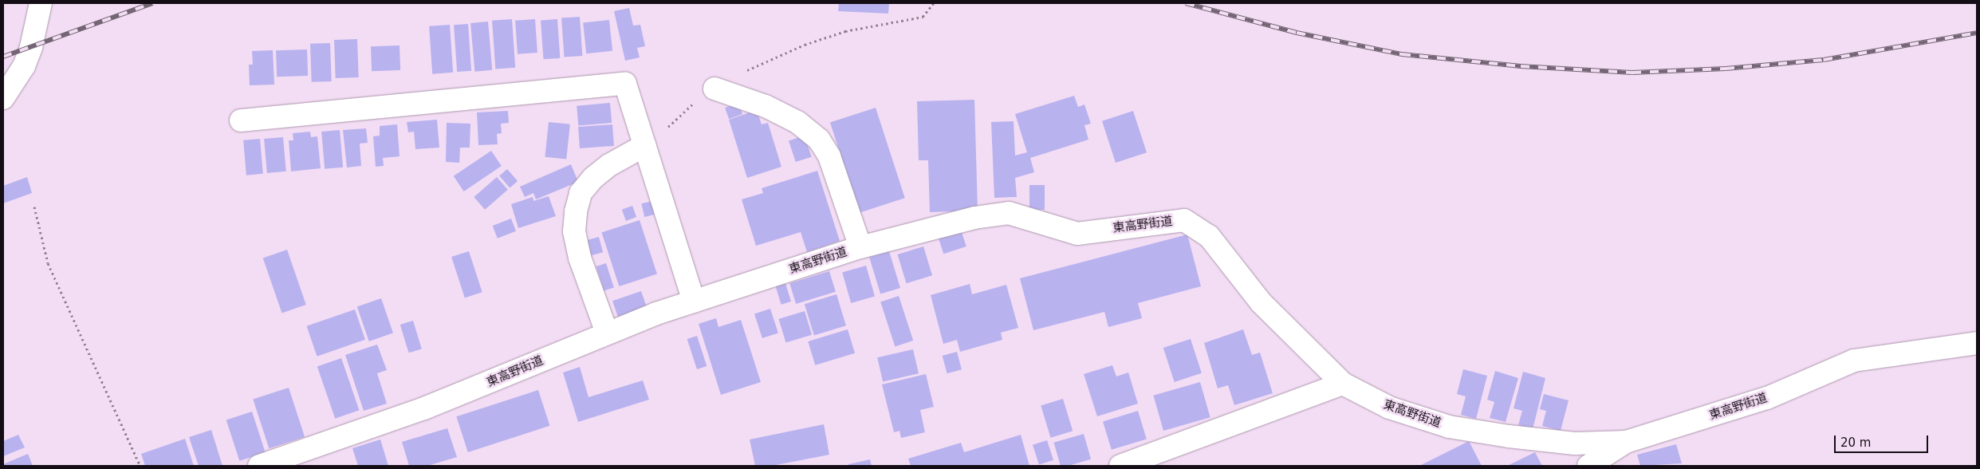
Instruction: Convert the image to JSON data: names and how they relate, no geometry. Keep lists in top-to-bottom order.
{
  "streets": {
    "street": ["東高野街道"]
  },
  "scale_bar": "20 m"
}
